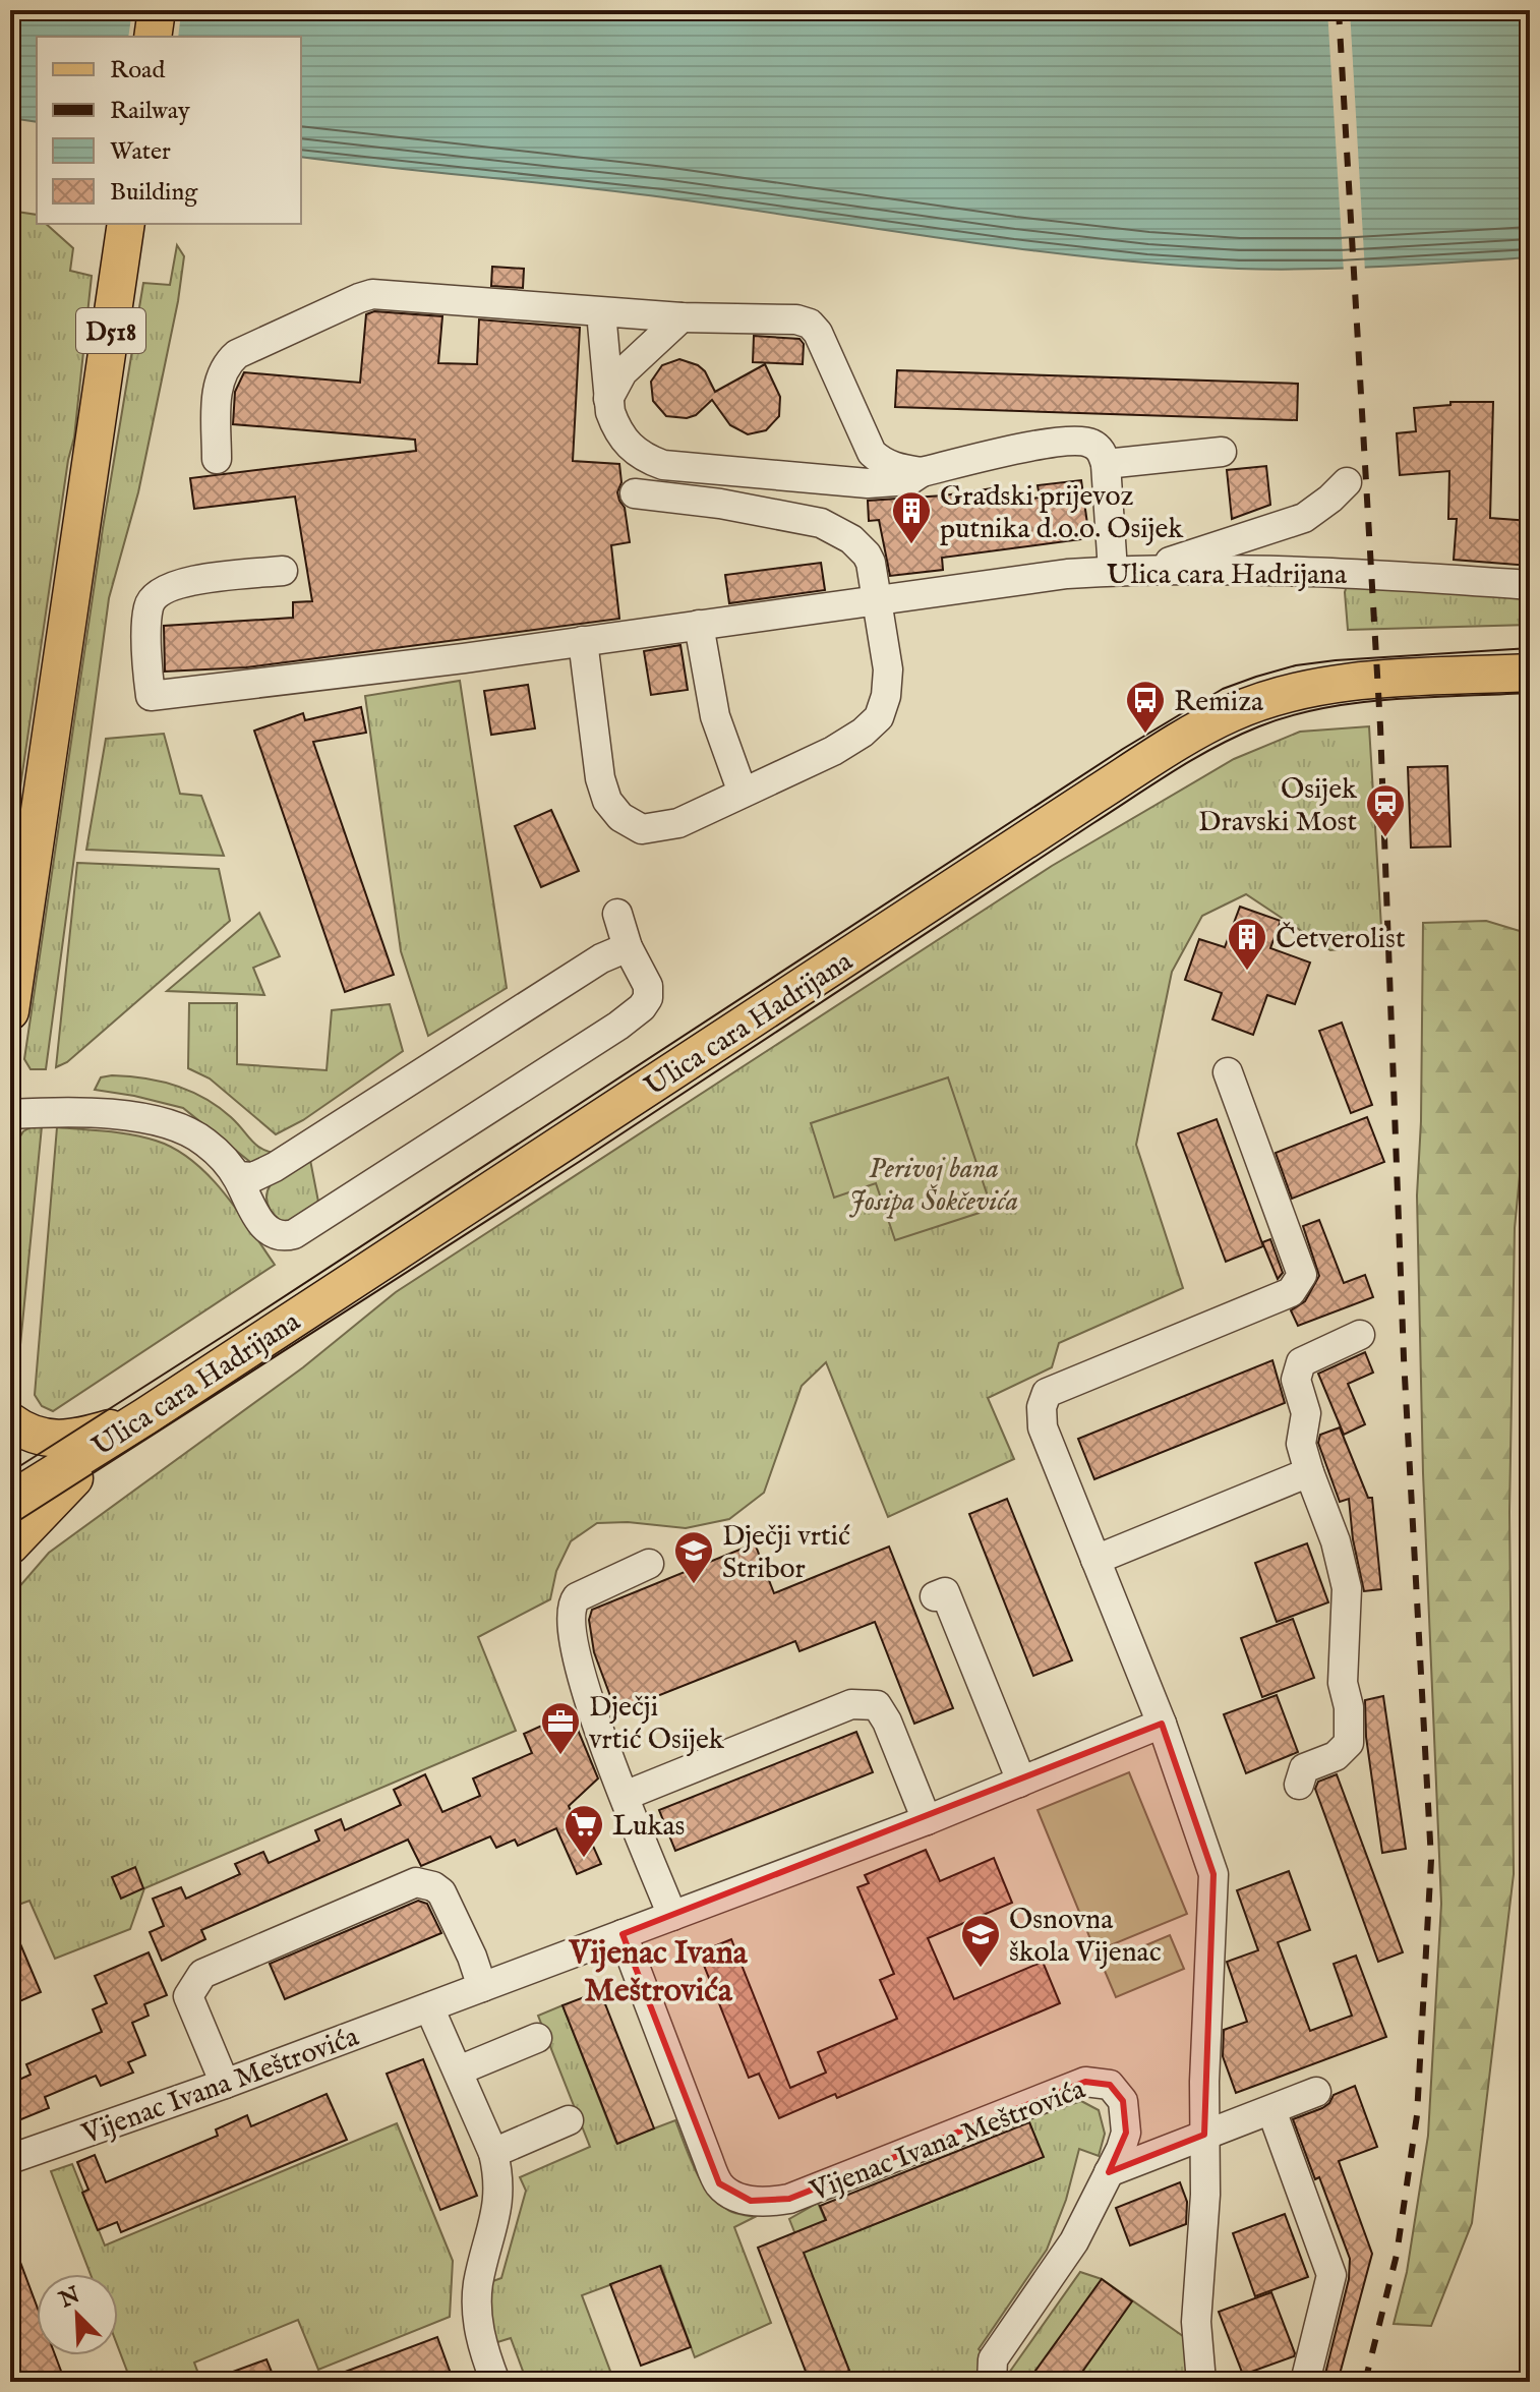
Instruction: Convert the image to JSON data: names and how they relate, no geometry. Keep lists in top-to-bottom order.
{
  "streets": {
    "main road": ["D518", "Ulica cara Hadrijana"],
    "street": ["Vijenac Ivana Meštrovića"]
  },
  "districts": ["Vijenac Ivana Meštrovića"],
  "parks": ["Perivoj bana Josipa Šokčevića"],
  "places": {
    "building": ["Gradski prijevoz putnika d.o.o. Osijek", "Četverolist"],
    "bus stop": ["Remiza"],
    "station": ["Osijek Dravski Most"],
    "school or university": ["Dječji vrtić Stribor", "Osnovna škola Vijenac"],
    "office": ["Dječji vrtić Osijek"],
    "supermarket": ["Lukas"]
  },
  "legend": [
    "Road",
    "Railway",
    "Water",
    "Building"
  ],
  "north": "top left"
}
